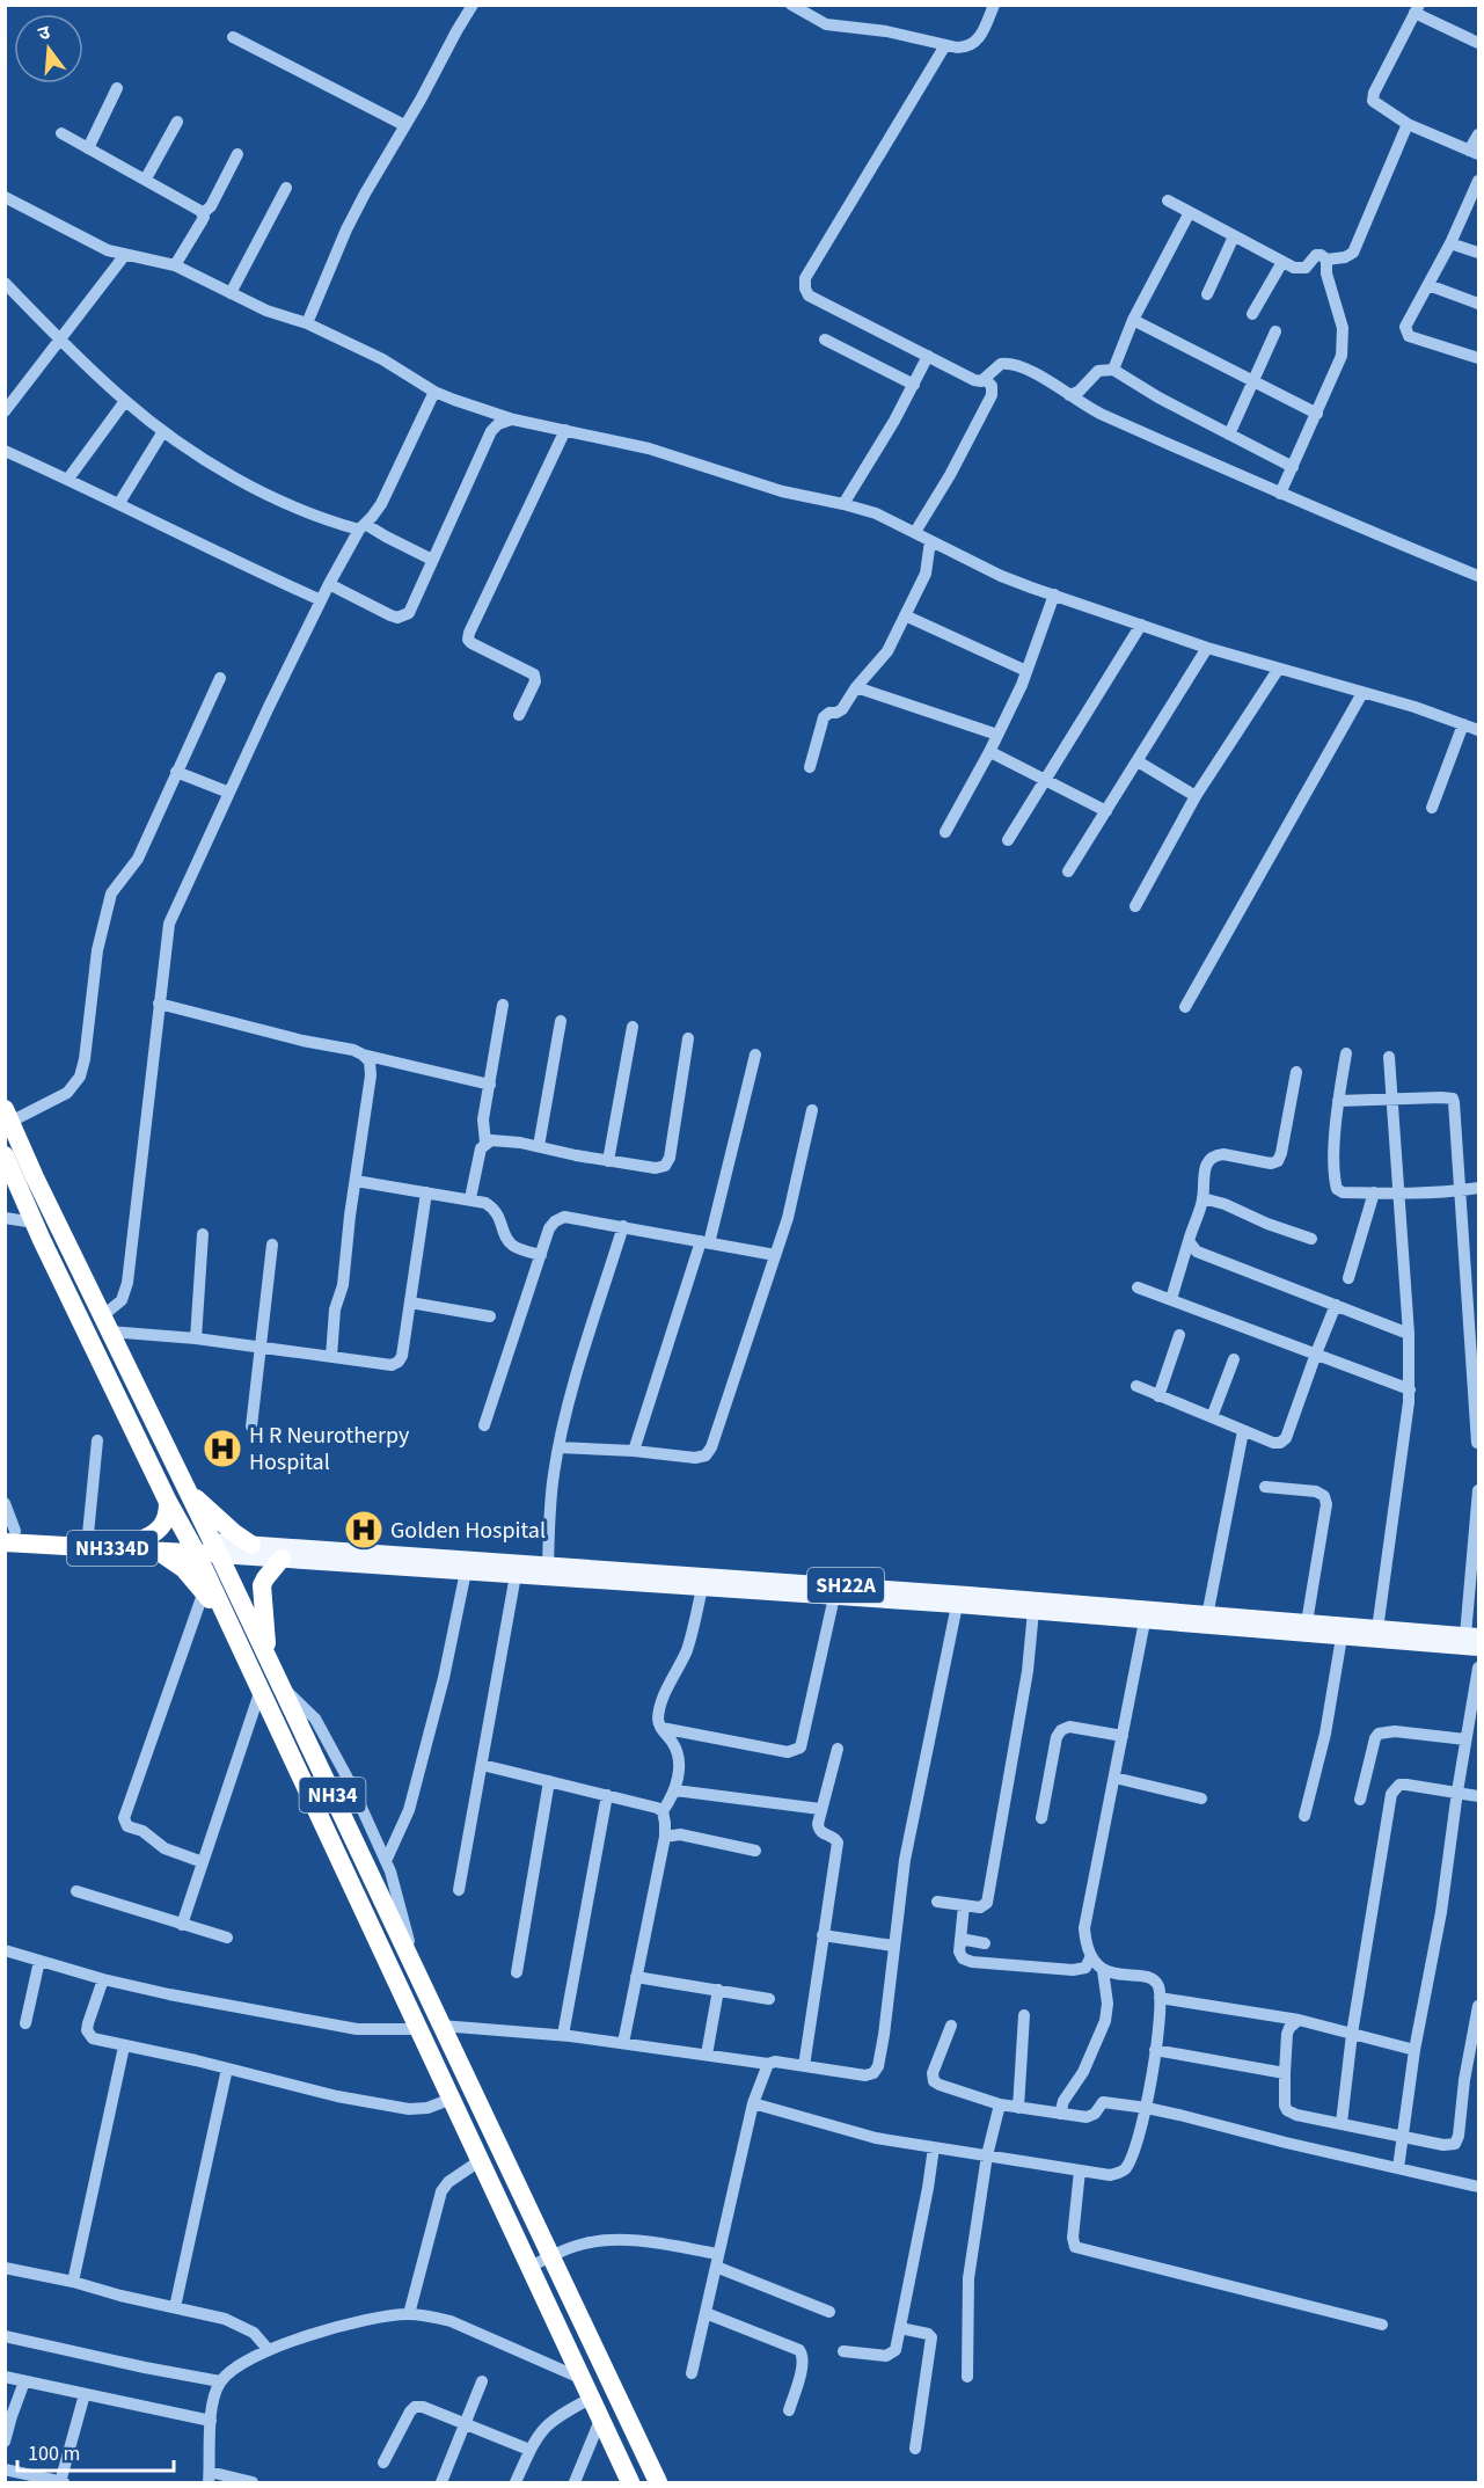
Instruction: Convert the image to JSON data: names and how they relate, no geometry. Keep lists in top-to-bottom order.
{
  "streets": {
    "highway": ["NH334D", "NH34"],
    "main road": ["SH22A"]
  },
  "crossings": [
    ["NH334D", "SH22A"],
    ["NH334D", "NH34"],
    ["SH22A", "NH34"]
  ],
  "places": {
    "hospital": ["H R Neurotherpy Hospital", "Golden Hospital"]
  },
  "scale_bar": "100 m",
  "north": "top"
}
